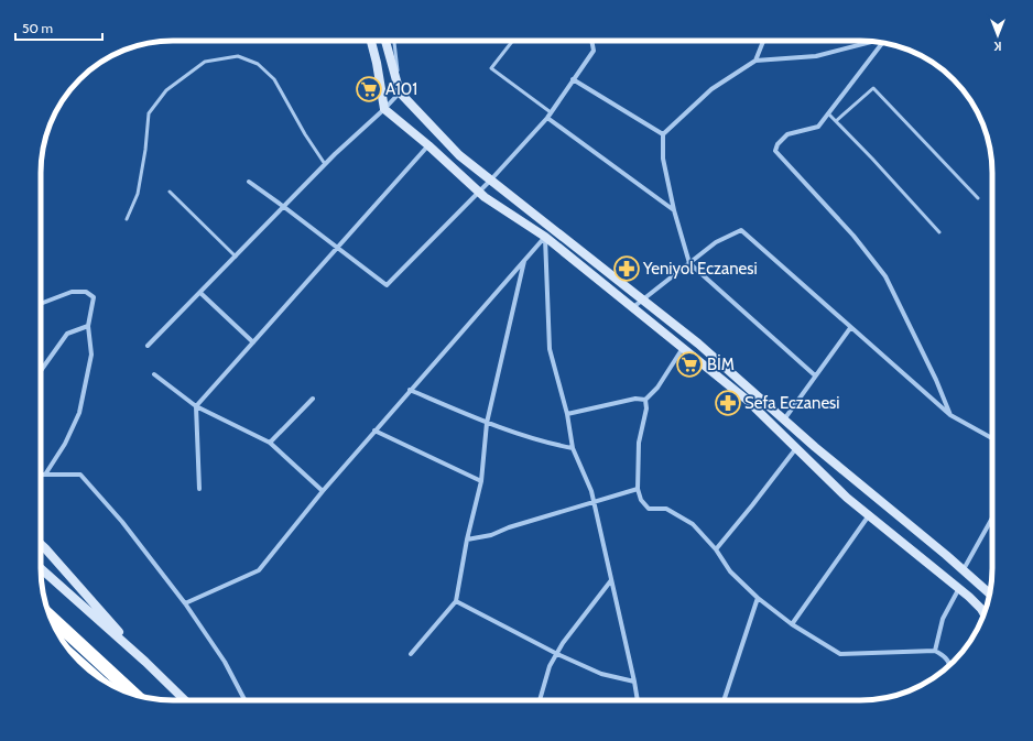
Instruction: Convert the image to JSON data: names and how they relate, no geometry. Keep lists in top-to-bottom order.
{
  "places": {
    "supermarket": ["A101", "BİM"],
    "pharmacy": ["Yeniyol Eczanesi", "Sefa Eczanesi"]
  },
  "scale_bar": "50 m",
  "north": "bottom"
}
